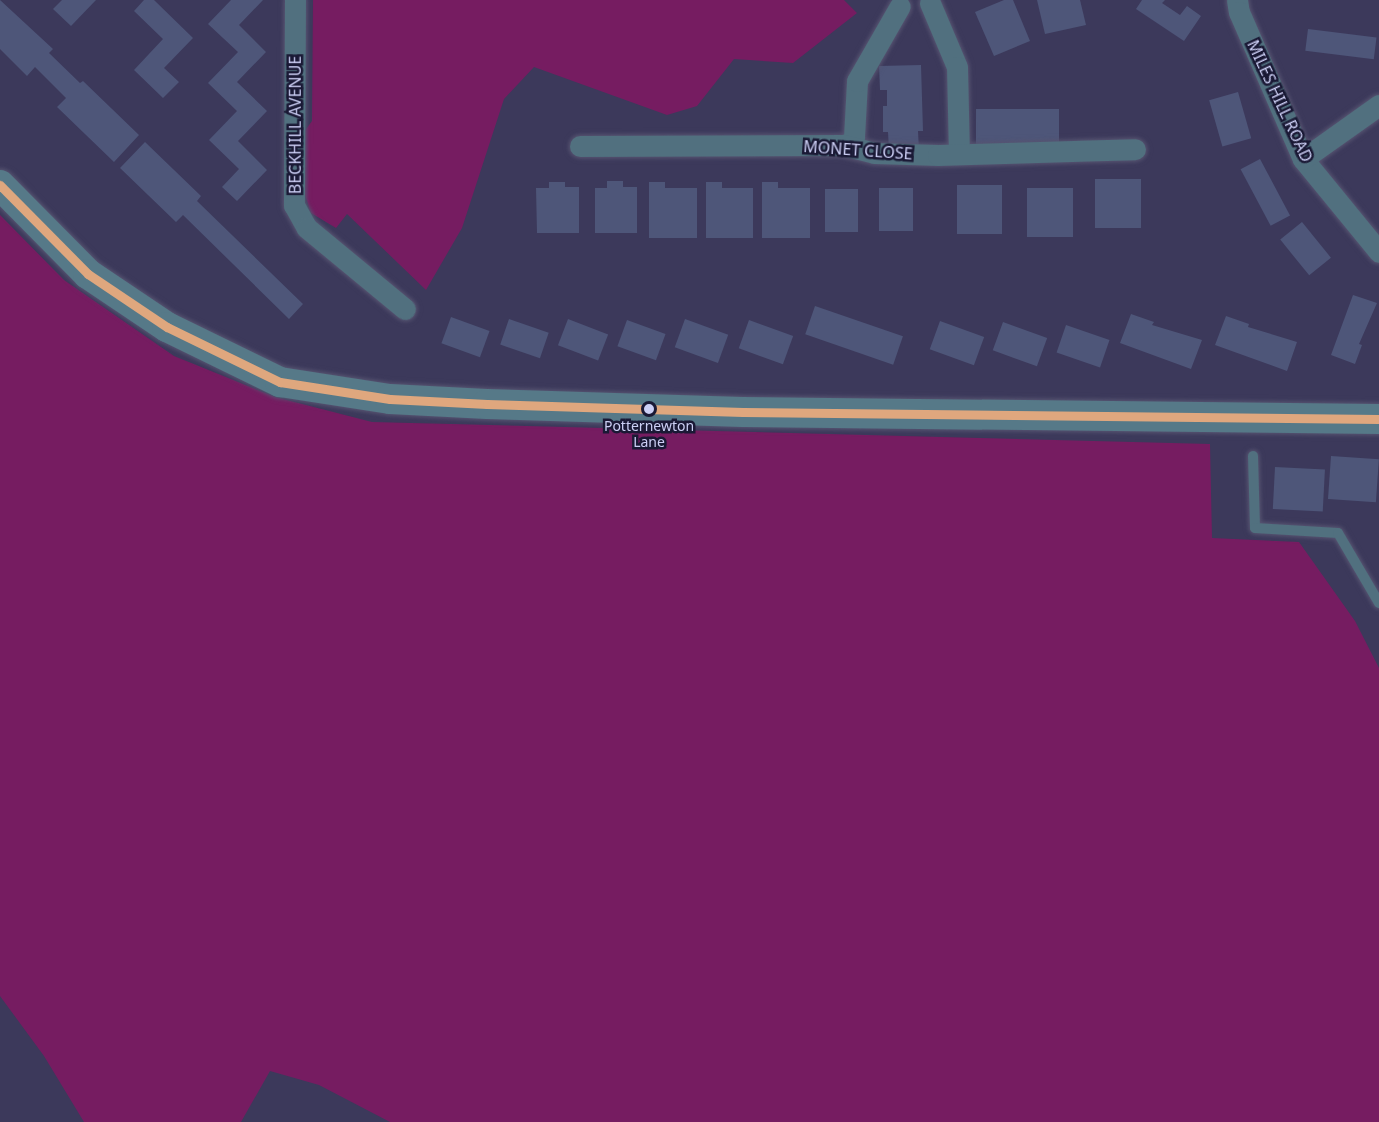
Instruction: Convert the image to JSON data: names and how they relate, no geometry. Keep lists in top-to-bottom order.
{
  "streets": {
    "street": ["MILES HILL ROAD", "BECKHILL AVENUE", "MONET CLOSE"]
  },
  "places": ["Potternewton Lane"]
}
